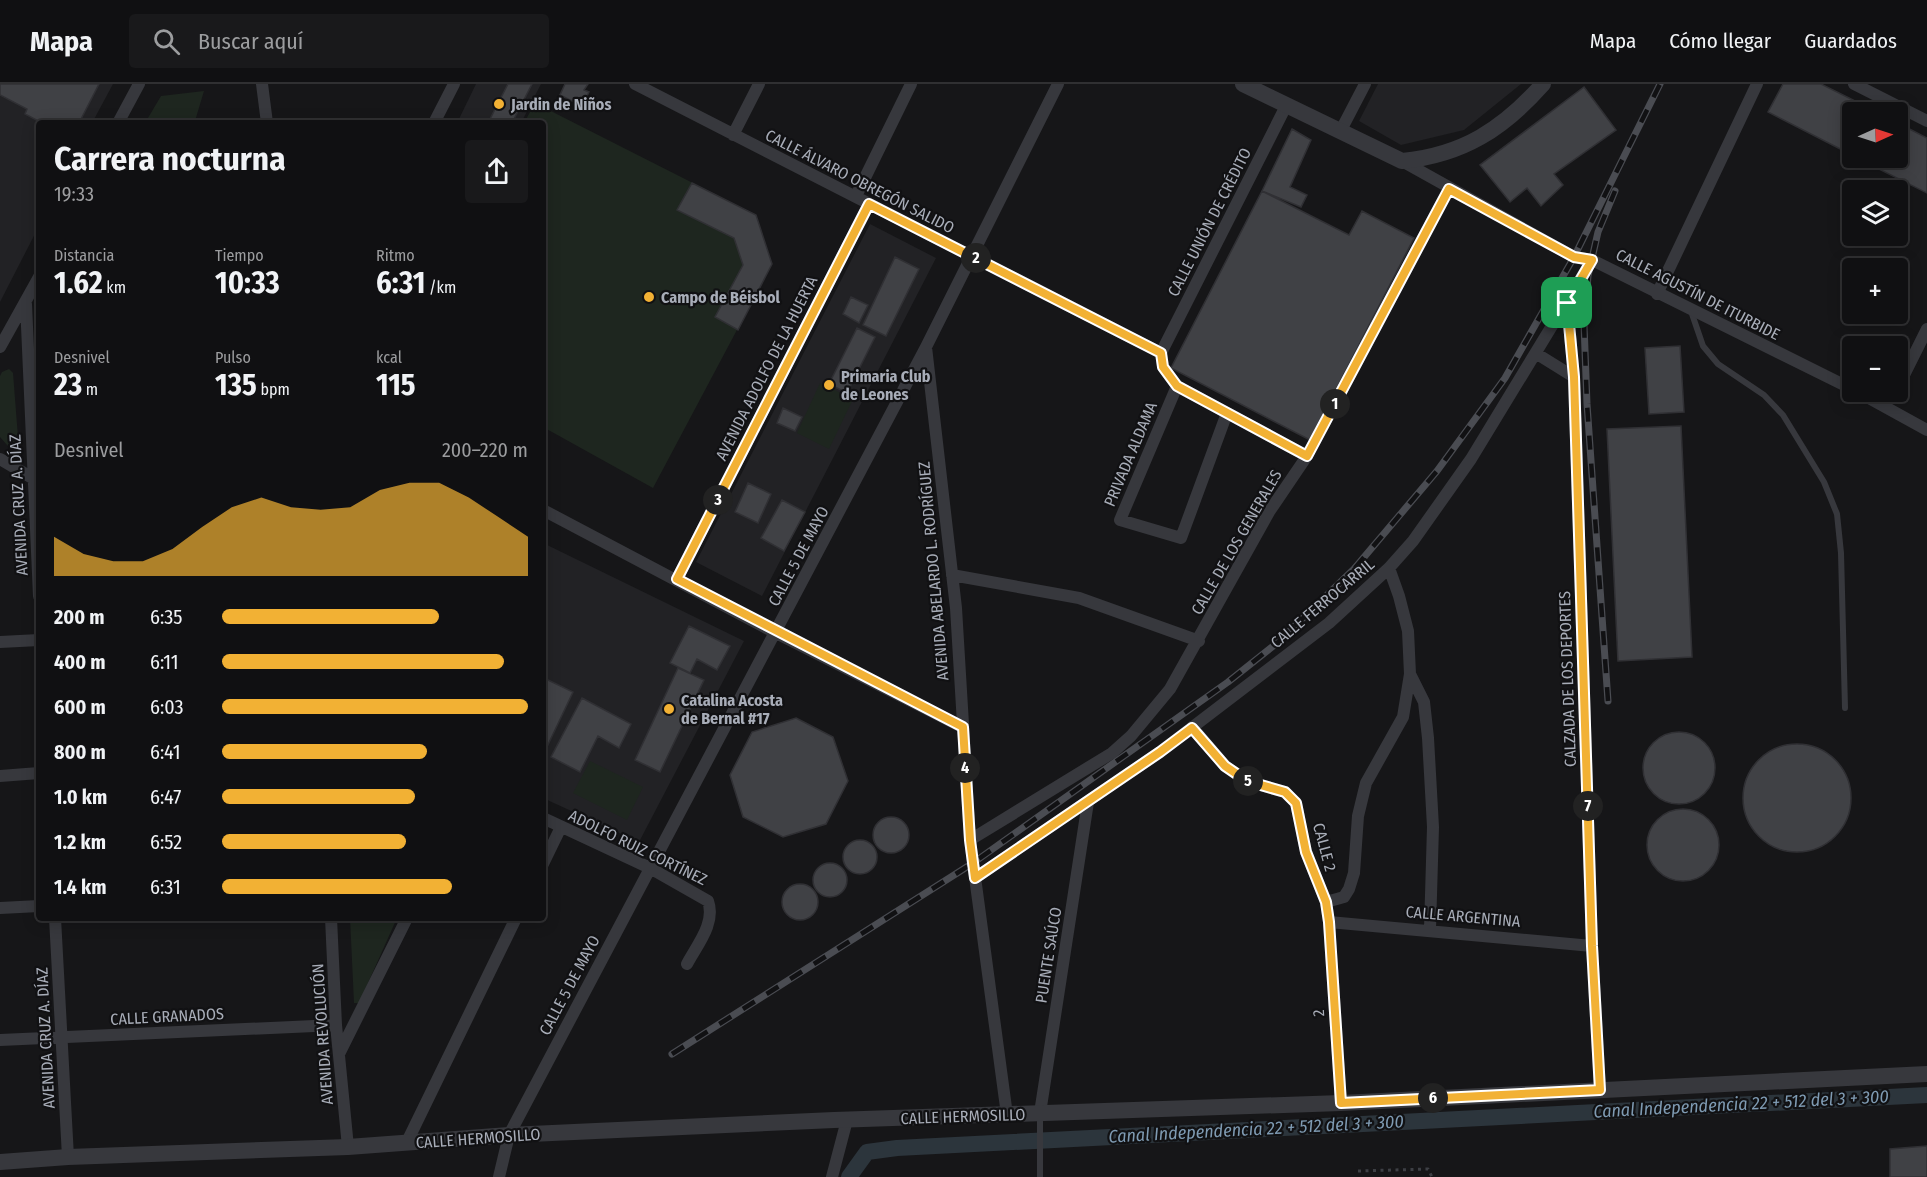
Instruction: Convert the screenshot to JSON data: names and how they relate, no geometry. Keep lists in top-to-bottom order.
{
  "streets": {
    "street": [
      "CALLE ÁLVARO OBREGÓN SALIDO",
      "CALLE UNIÓN DE CRÉDITO",
      "CALLE AGUSTÍN DE ITURBIDE",
      "AVENIDA ADOLFO DE LA HUERTA",
      "PRIVADA ALDAMA",
      "AVENIDA CRUZ A. DÍAZ",
      "CALLE DE LOS GENERALES",
      "CALLE 5 DE MAYO",
      "AVENIDA ABELARDO L. RODRÍGUEZ",
      "CALLE FERROCARRIL",
      "CALZADA DE LOS DEPORTES",
      "ADOLFO RUIZ CORTÍNEZ",
      "CALLE 2",
      "CALLE ARGENTINA",
      "PUENTE SAÚCO",
      "2",
      "CALLE GRANADOS",
      "AVENIDA REVOLUCIÓN",
      "CALLE HERMOSILLO"
    ]
  },
  "crossings": [
    ["CALLE ÁLVARO OBREGÓN SALIDO", "CALLE UNIÓN DE CRÉDITO"],
    ["CALLE ÁLVARO OBREGÓN SALIDO", "AVENIDA ADOLFO DE LA HUERTA"],
    ["CALLE ÁLVARO OBREGÓN SALIDO", "CALLE 5 DE MAYO"],
    ["CALLE AGUSTÍN DE ITURBIDE", "CALLE DE LOS GENERALES"],
    ["CALLE AGUSTÍN DE ITURBIDE", "CALLE FERROCARRIL"],
    ["AVENIDA CRUZ A. DÍAZ", "CALLE GRANADOS"],
    ["AVENIDA CRUZ A. DÍAZ", "CALLE HERMOSILLO"],
    ["CALLE DE LOS GENERALES", "AVENIDA ABELARDO L. RODRÍGUEZ"],
    ["CALLE 5 DE MAYO", "AVENIDA ABELARDO L. RODRÍGUEZ"],
    ["CALLE 5 DE MAYO", "ADOLFO RUIZ CORTÍNEZ"],
    ["CALLE 5 DE MAYO", "CALLE HERMOSILLO"],
    ["AVENIDA ABELARDO L. RODRÍGUEZ", "CALLE FERROCARRIL"],
    ["AVENIDA ABELARDO L. RODRÍGUEZ", "CALLE HERMOSILLO"],
    ["CALLE FERROCARRIL", "CALZADA DE LOS DEPORTES"],
    ["CALLE FERROCARRIL", "CALLE 2"],
    ["CALLE FERROCARRIL", "PUENTE SAÚCO"],
    ["CALZADA DE LOS DEPORTES", "CALLE ARGENTINA"],
    ["CALZADA DE LOS DEPORTES", "CALLE HERMOSILLO"],
    ["CALLE 2", "CALLE ARGENTINA"],
    ["CALLE 2", "2"],
    ["CALLE ARGENTINA", "2"],
    ["PUENTE SAÚCO", "CALLE HERMOSILLO"],
    ["2", "CALLE HERMOSILLO"],
    ["CALLE GRANADOS", "AVENIDA REVOLUCIÓN"],
    ["AVENIDA REVOLUCIÓN", "CALLE HERMOSILLO"]
  ],
  "water": ["Canal Independencia 22 + 512 del 3 + 300"],
  "places": [
    "Jardin de Niños",
    "Campo de Béisbol",
    "Primaria Club de Leones",
    "Catalina Acosta de Bernal #17"
  ],
  "north": "right",
  "page": {
    "header": "Mapa",
    "search": "Buscar aquí",
    "nav": ["Mapa", "Cómo llegar", "Guardados"],
    "map_buttons": ["+", "−"],
    "heading": ["Carrera nocturna", "19:33"],
    "stats": [
      ["Distancia", "1.62 km"],
      ["Tiempo", "10:33"],
      ["Ritmo", "6:31 /km"],
      ["Desnivel", "23 m"],
      ["Pulso", "135 bpm"],
      ["kcal", "115"]
    ],
    "pins": [
      "2",
      "1",
      "3",
      "4",
      "5",
      "7",
      "6"
    ],
    "chart": ["Desnivel", "200–220 m"],
    "list": [
      {
        "name": "200 m",
        "note": "6:35"
      },
      {
        "name": "400 m",
        "note": "6:11"
      },
      {
        "name": "600 m",
        "note": "6:03"
      },
      {
        "name": "800 m",
        "note": "6:41"
      },
      {
        "name": "1.0 km",
        "note": "6:47"
      },
      {
        "name": "1.2 km",
        "note": "6:52"
      },
      {
        "name": "1.4 km",
        "note": "6:31"
      }
    ]
  }
}
